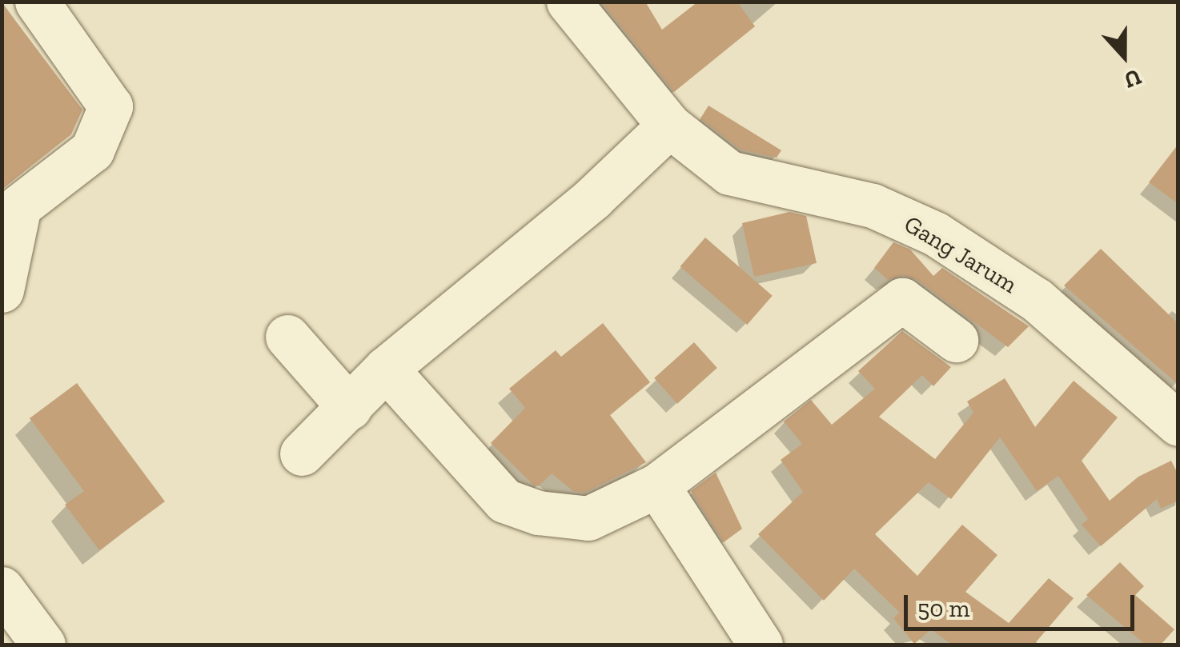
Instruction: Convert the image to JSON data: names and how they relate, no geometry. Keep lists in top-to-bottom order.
{
  "streets": {
    "street": ["Gang Jarum"]
  },
  "scale_bar": "50 m",
  "north": "bottom"
}
